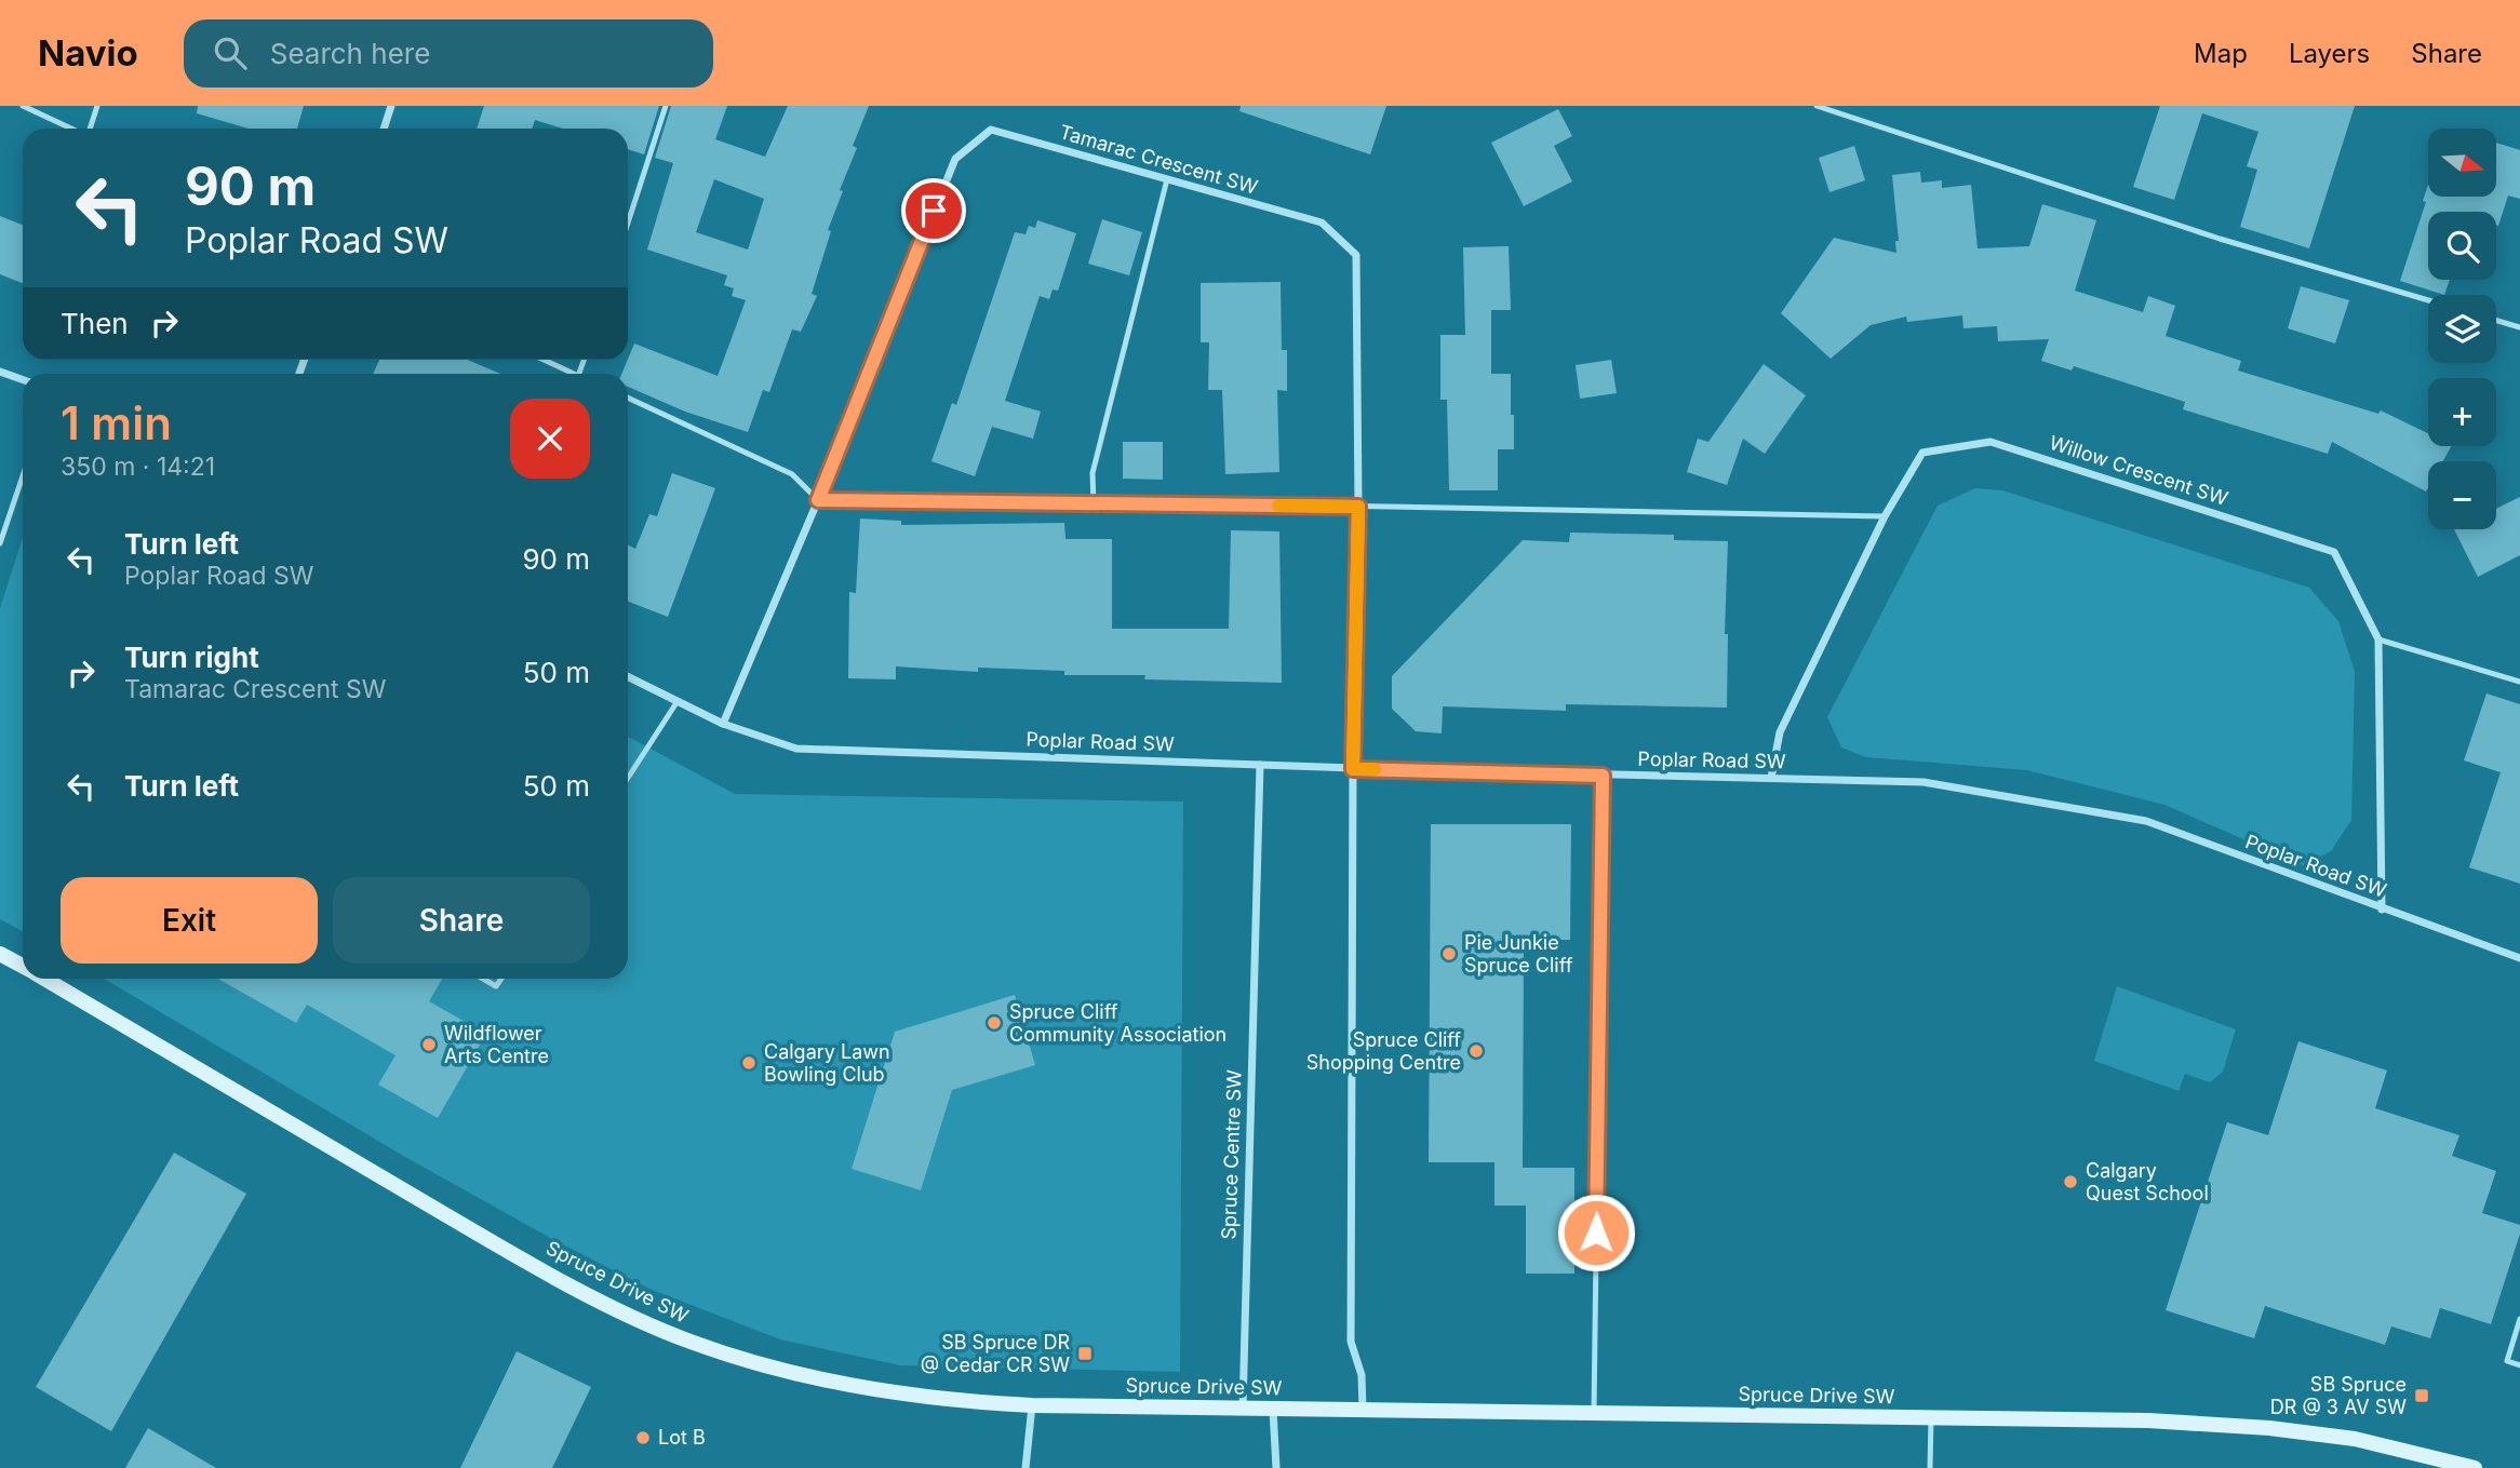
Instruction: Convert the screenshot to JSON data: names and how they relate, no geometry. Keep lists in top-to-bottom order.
{
  "streets": {
    "street": [
      "Tamarac Crescent SW",
      "Willow Crescent SW",
      "Poplar Road SW",
      "Spruce Centre SW",
      "Spruce Drive SW"
    ]
  },
  "crossings": [
    ["Tamarac Crescent SW", "Poplar Road SW"],
    ["Willow Crescent SW", "Poplar Road SW"],
    ["Poplar Road SW", "Spruce Centre SW"],
    ["Spruce Centre SW", "Spruce Drive SW"]
  ],
  "places": {
    "other": [
      "Pie Junkie Spruce Cliff",
      "Spruce Cliff Community Association",
      "Wildflower Arts Centre",
      "Spruce Cliff Shopping Centre",
      "Calgary Lawn Bowling Club",
      "Calgary Quest School",
      "Lot B"
    ],
    "transit": ["SB Spruce DR @ Cedar CR SW", "SB Spruce DR @ 3 AV SW"]
  },
  "north": "right",
  "page": {
    "header": "Navio",
    "search": "Search here",
    "nav": ["Map", "Layers", "Share"],
    "map_buttons": ["+", "−"],
    "turn": ["90 m", "Poplar Road SW"],
    "then": "Then",
    "heading": ["1 min", "350 m · 14:21"],
    "list": [
      {
        "name": "Turn left",
        "note": "Poplar Road SW",
        "value": "90 m"
      },
      {
        "name": "Turn right",
        "note": "Tamarac Crescent SW",
        "value": "50 m"
      },
      {
        "name": "Turn left",
        "value": "50 m"
      }
    ],
    "buttons": ["Exit", "Share"]
  }
}
